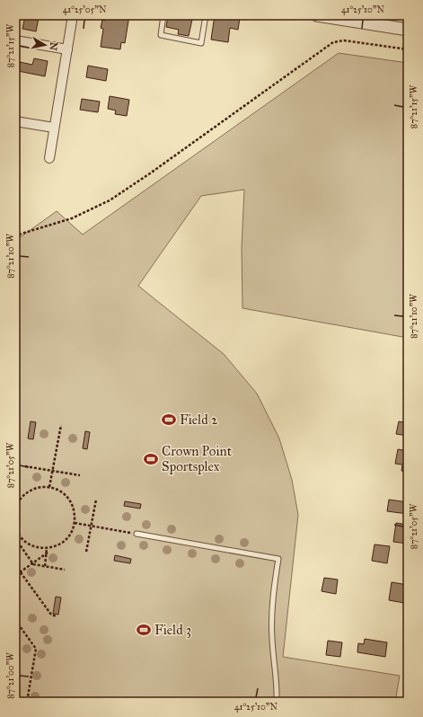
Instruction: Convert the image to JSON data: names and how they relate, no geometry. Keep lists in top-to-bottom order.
{
  "places": {
    "sports": ["Field 2", "Crown Point Sportsplex", "Field 3"]
  },
  "north": "right",
  "coordinates": [
    "41°25'05\"N",
    "41°25'10\"N",
    "87°21'15\"W",
    "87°21'10\"W",
    "87°21'05\"W",
    "87°21'00\"W"
  ]
}
